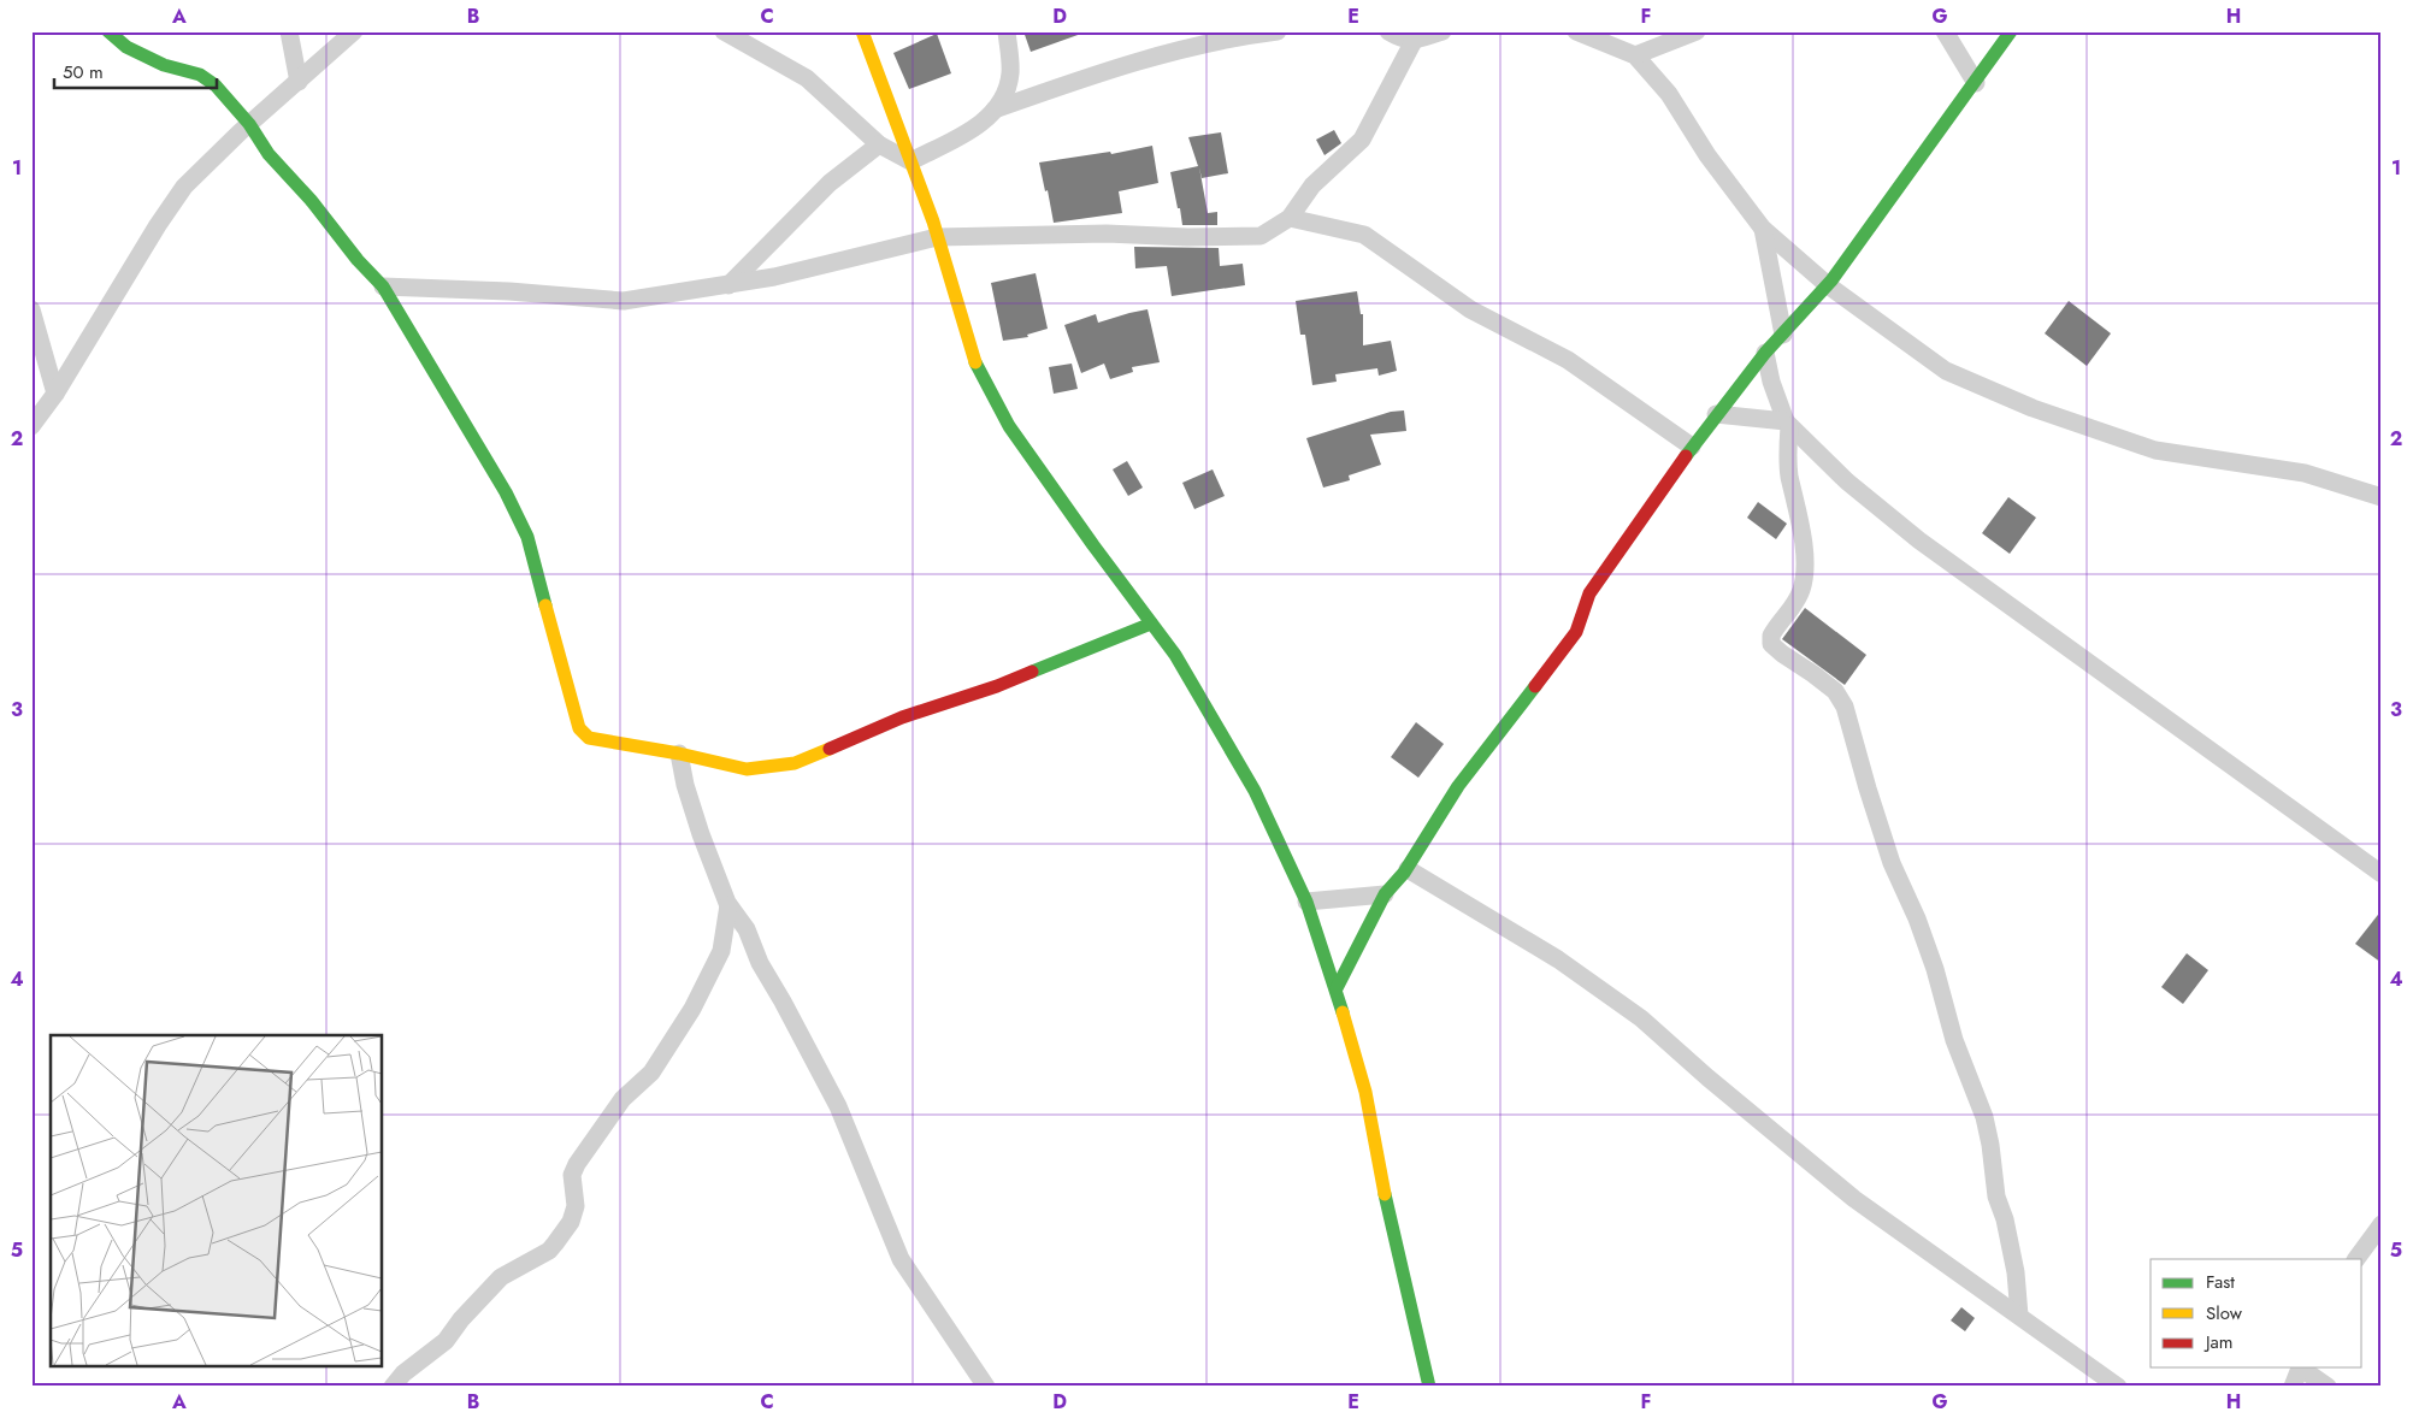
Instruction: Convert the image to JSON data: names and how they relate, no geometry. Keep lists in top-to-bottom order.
{
  "legend": ["Fast", "Slow", "Jam"],
  "scale_bar": "50 m",
  "grid": {
    "columns": [
      "A",
      "B",
      "C",
      "D",
      "E",
      "F",
      "G",
      "H"
    ],
    "rows": [
      "1",
      "2",
      "3",
      "4",
      "5"
    ]
  }
}
